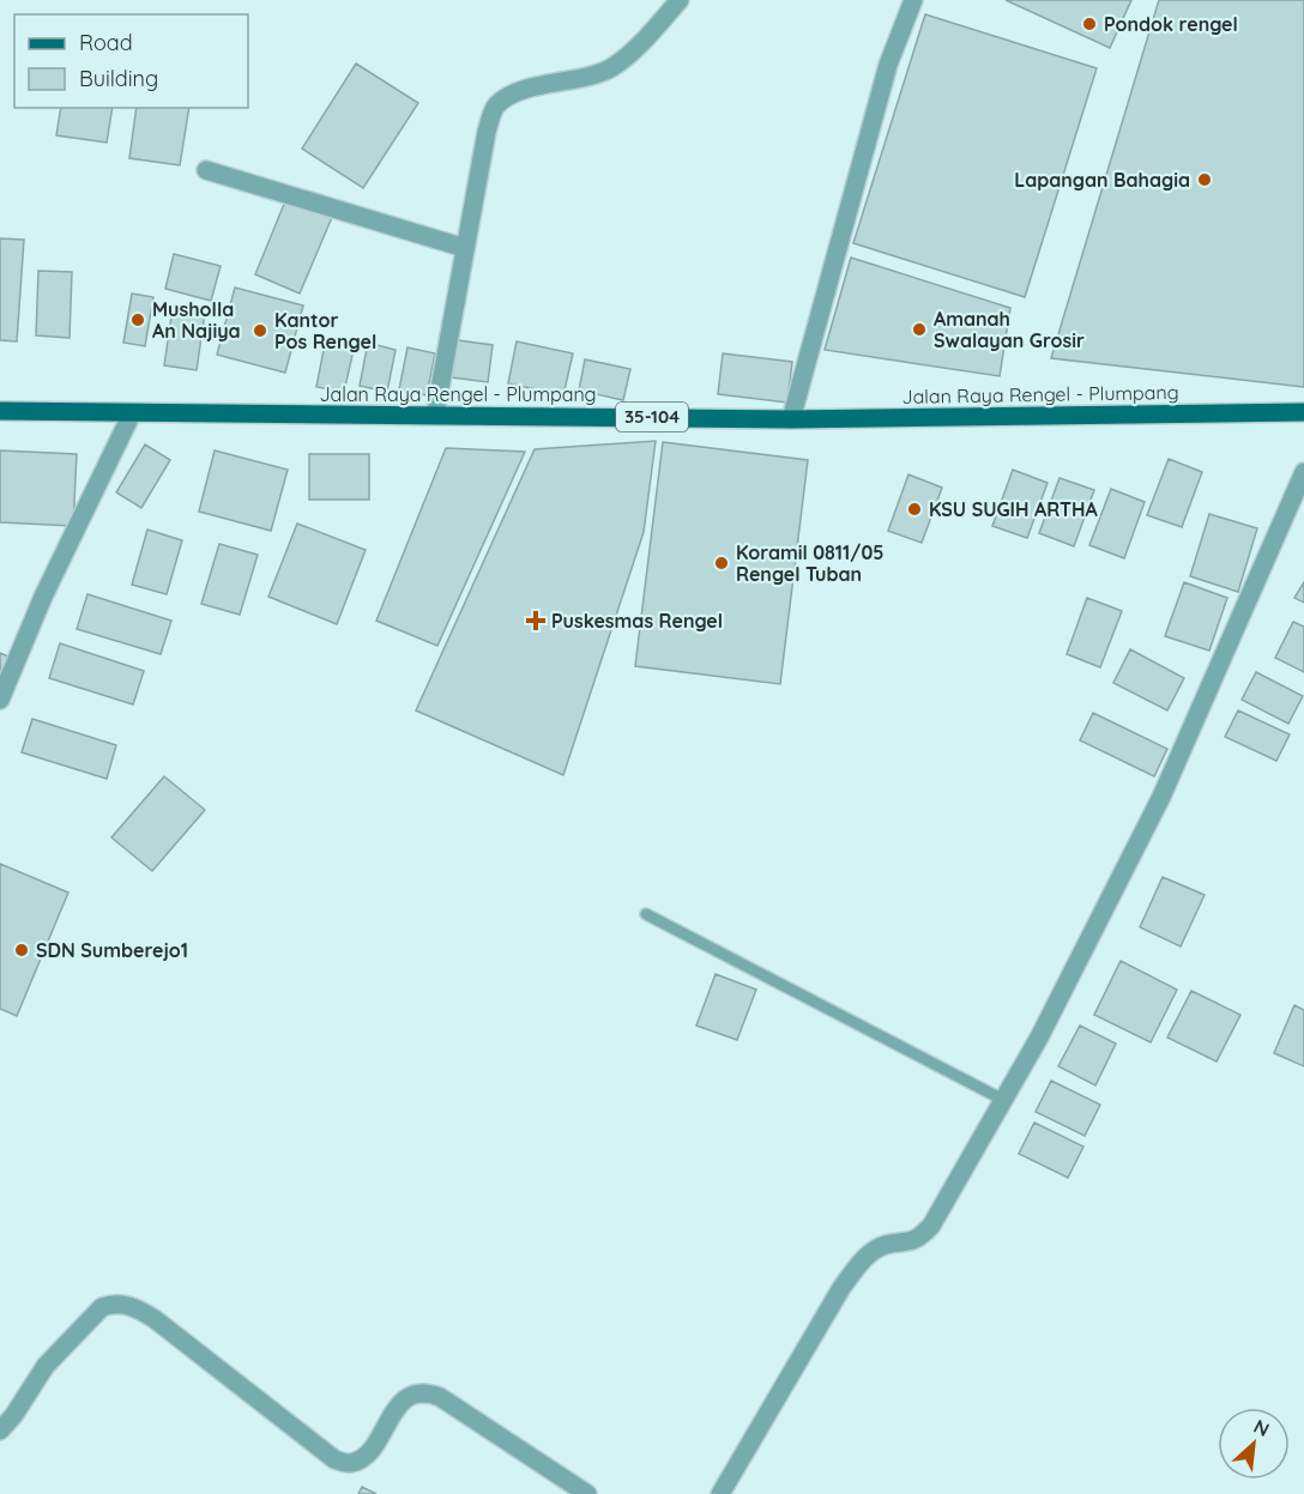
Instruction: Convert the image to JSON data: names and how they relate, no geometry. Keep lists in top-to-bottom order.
{
  "streets": {
    "main road": ["Jalan Raya Rengel - Plumpang", "35-104"]
  },
  "places": {
    "other": [
      "Pondok rengel",
      "Lapangan Bahagia",
      "Musholla An Najiya",
      "Amanah Swalayan Grosir",
      "Kantor Pos Rengel",
      "KSU SUGIH ARTHA",
      "Koramil 0811/05 Rengel Tuban",
      "SDN Sumberejo1"
    ],
    "health": ["Puskesmas Rengel"]
  },
  "legend": ["Road", "Building"],
  "north": "top right"
}
